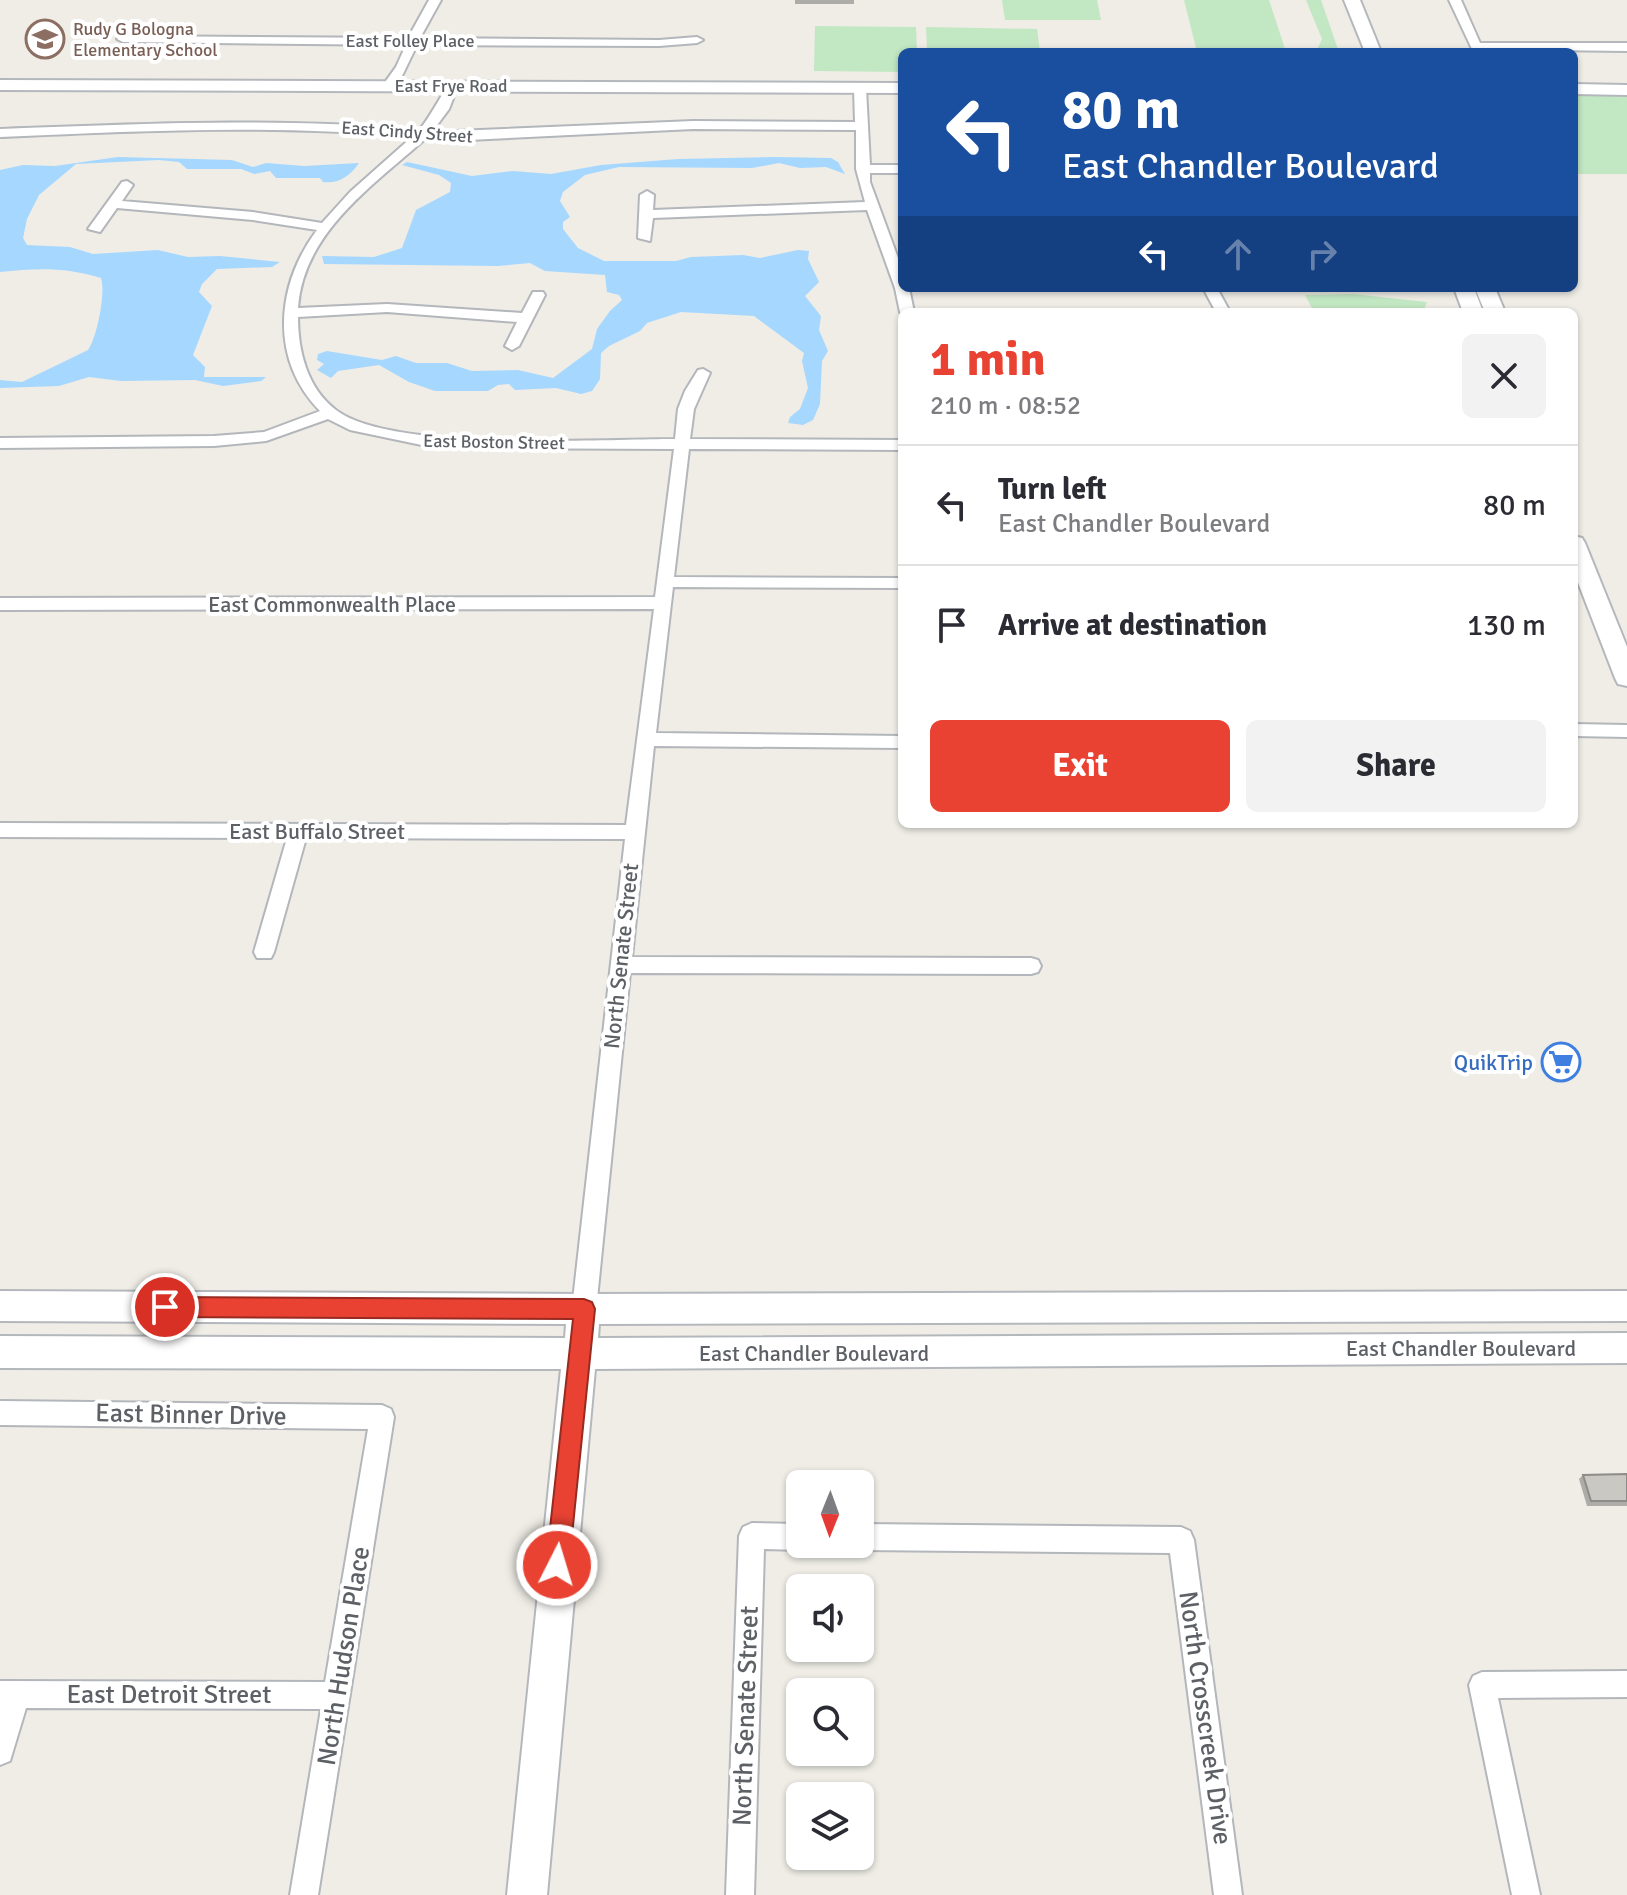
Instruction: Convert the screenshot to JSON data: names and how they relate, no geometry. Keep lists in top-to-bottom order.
{
  "streets": {
    "main road": ["East Frye Road", "East Chandler Boulevard"],
    "street": [
      "East Folley Place",
      "East Cindy Street",
      "East Boston Street",
      "East Commonwealth Place",
      "East Buffalo Street",
      "North Senate Street",
      "East Binner Drive",
      "North Hudson Place",
      "East Detroit Street",
      "North Crosscreek Drive"
    ]
  },
  "crossings": [
    ["East Boston Street", "North Senate Street"],
    ["East Commonwealth Place", "North Senate Street"],
    ["East Buffalo Street", "North Senate Street"],
    ["North Senate Street", "East Chandler Boulevard"],
    ["East Binner Drive", "North Hudson Place"],
    ["North Hudson Place", "East Detroit Street"]
  ],
  "places": {
    "school or university": ["Rudy G Bologna Elementary School"],
    "supermarket": ["QuikTrip"]
  },
  "north": "bottom",
  "page": {
    "turn": ["80 m", "East Chandler Boulevard"],
    "heading": ["1 min", "210 m · 08:52"],
    "list": [
      {
        "name": "Turn left",
        "note": "East Chandler Boulevard",
        "value": "80 m"
      },
      {
        "name": "Arrive at destination",
        "value": "130 m"
      }
    ],
    "buttons": ["Exit", "Share"]
  }
}
